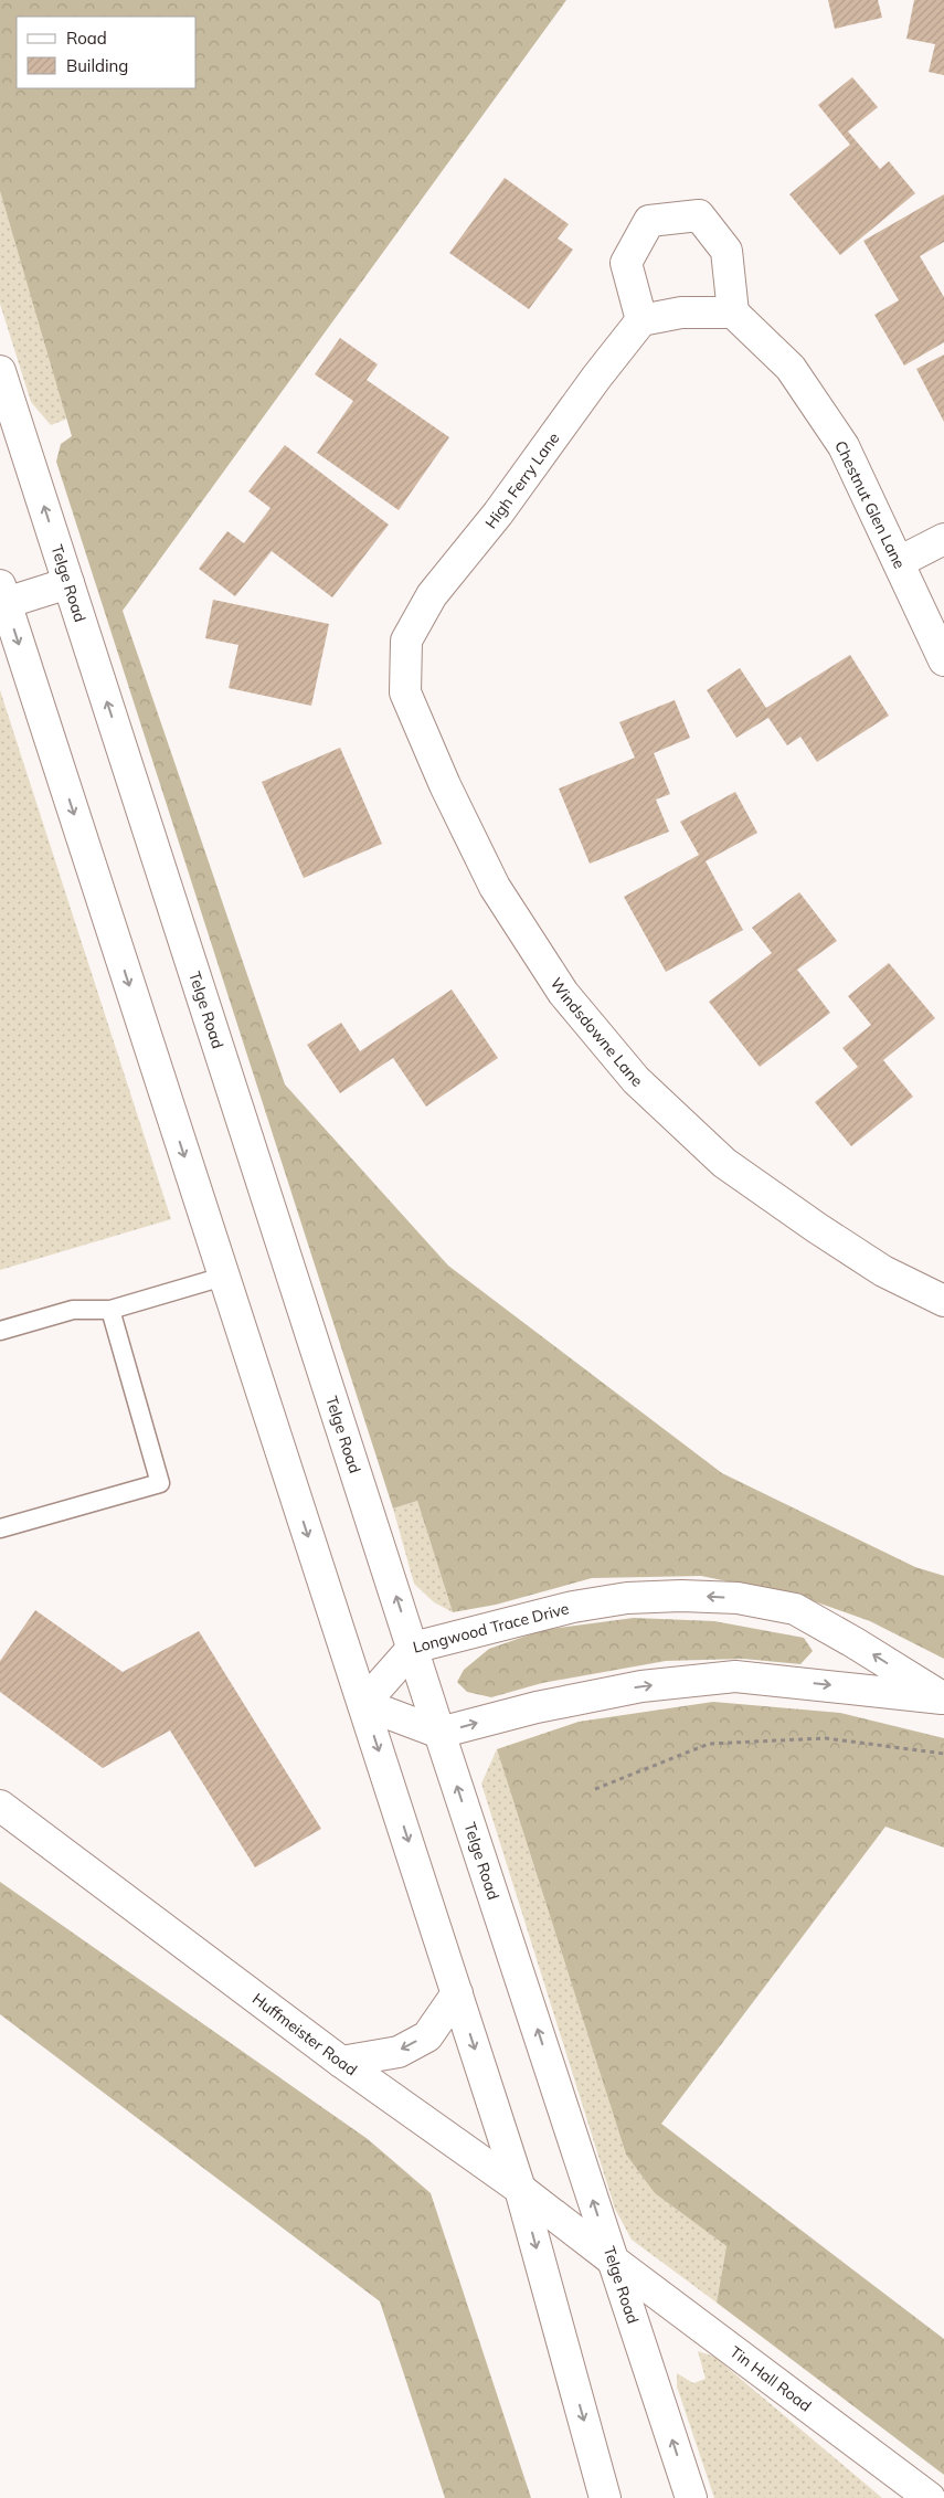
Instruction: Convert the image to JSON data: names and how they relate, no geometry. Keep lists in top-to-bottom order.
{
  "streets": {
    "street": [
      "High Ferry Lane",
      "Chestnut Glen Lane",
      "Telge Road",
      "Windsdowne Lane",
      "Longwood Trace Drive",
      "Huffmeister Road",
      "Tin Hall Road"
    ]
  },
  "crossings": [
    ["High Ferry Lane", "Windsdowne Lane"],
    ["Telge Road", "Longwood Trace Drive"],
    ["Telge Road", "Huffmeister Road"],
    ["Telge Road", "Tin Hall Road"],
    ["Huffmeister Road", "Tin Hall Road"]
  ],
  "legend": ["Road", "Building"]
}
